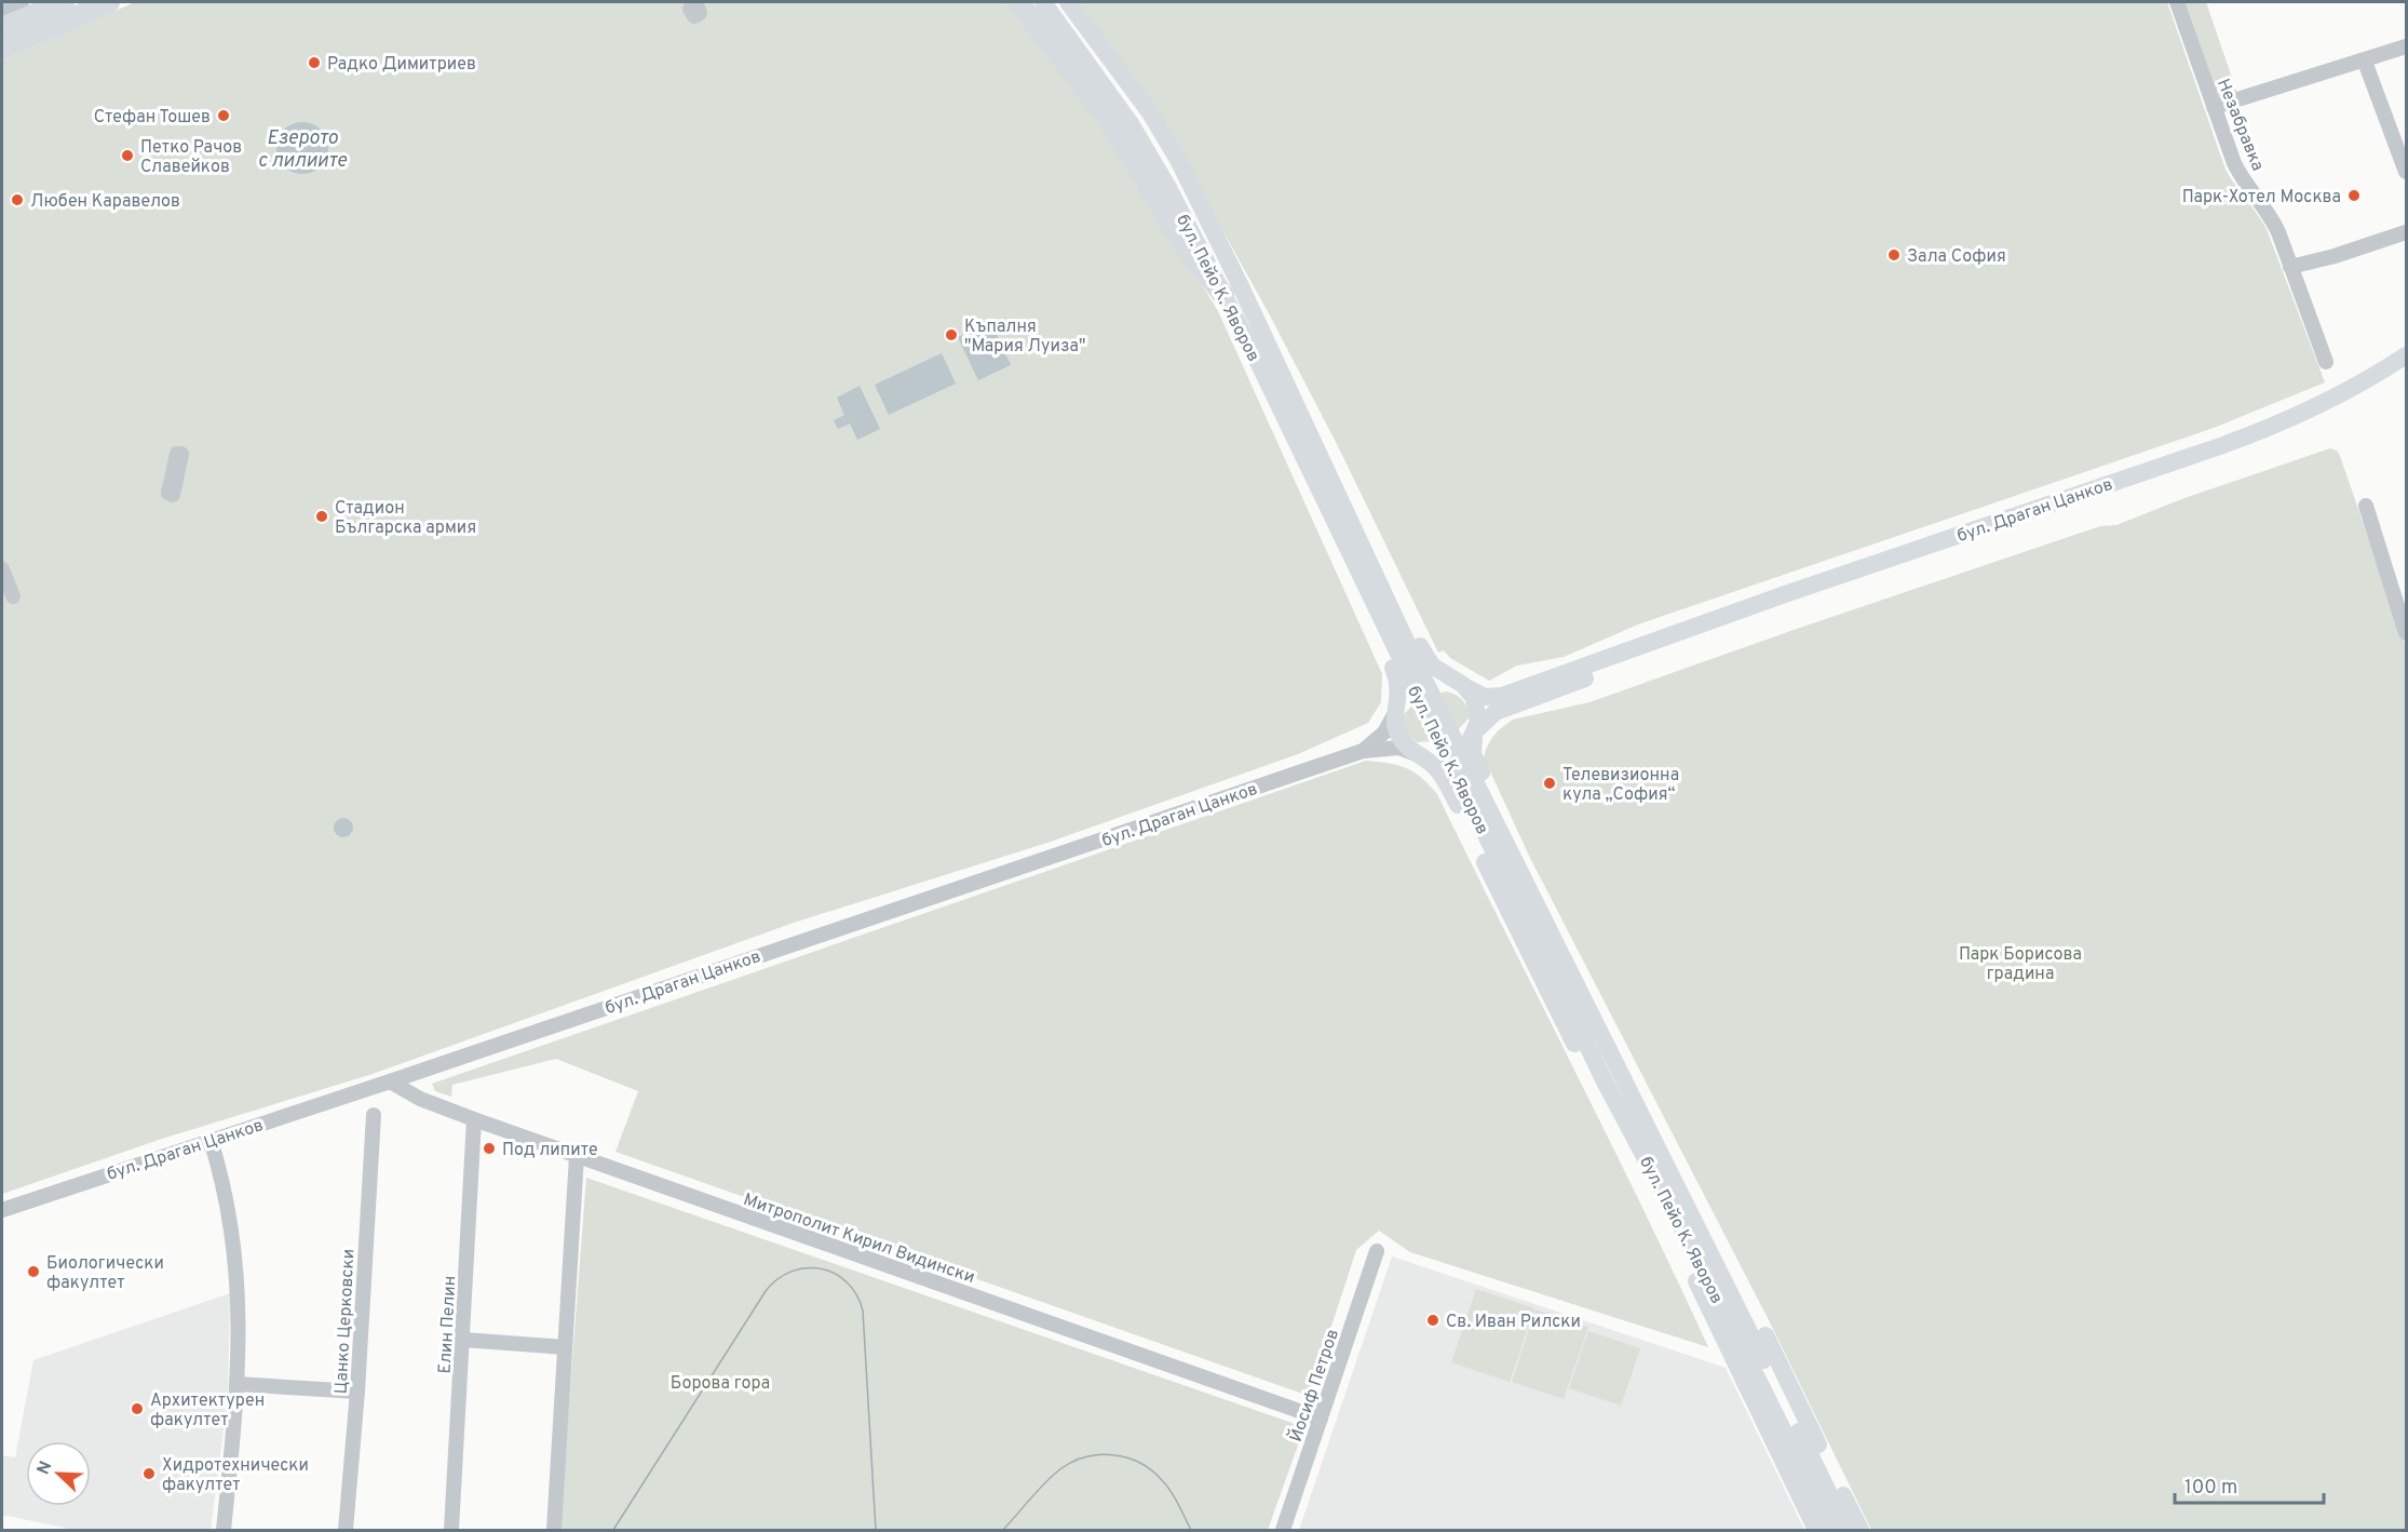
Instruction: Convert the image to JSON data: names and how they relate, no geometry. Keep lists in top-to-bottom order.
{
  "streets": {
    "main road": ["бул. Пейо К. Яворов", "бул. Драган Цанков"],
    "street": [
      "Незабравка",
      "Митрополит Кирил Видински",
      "Цанко Церковски",
      "Елин Пелин",
      "Йосиф Петров"
    ]
  },
  "crossings": [
    ["бул. Драган Цанков", "Митрополит Кирил Видински"],
    ["Митрополит Кирил Видински", "Елин Пелин"],
    ["Митрополит Кирил Видински", "Йосиф Петров"]
  ],
  "water": ["Езерото с лилиите"],
  "parks": ["Парк Борисова градина", "Борова гора"],
  "places": [
    "Радко Димитриев",
    "Стефан Тошев",
    "Петко Рачов Славейков",
    "Парк-Хотел Москва",
    "Любен Каравелов",
    "Зала София",
    "Къпалня \"Мария Луиза\"",
    "Стадион Българска армия",
    "Телевизионна кула „София“",
    "Под липите",
    "Биологически факултет",
    "Св. Иван Рилски",
    "Архитектурен факултет",
    "Хидротехнически факултет"
  ],
  "scale_bar": "100 m",
  "north": "top left"
}
